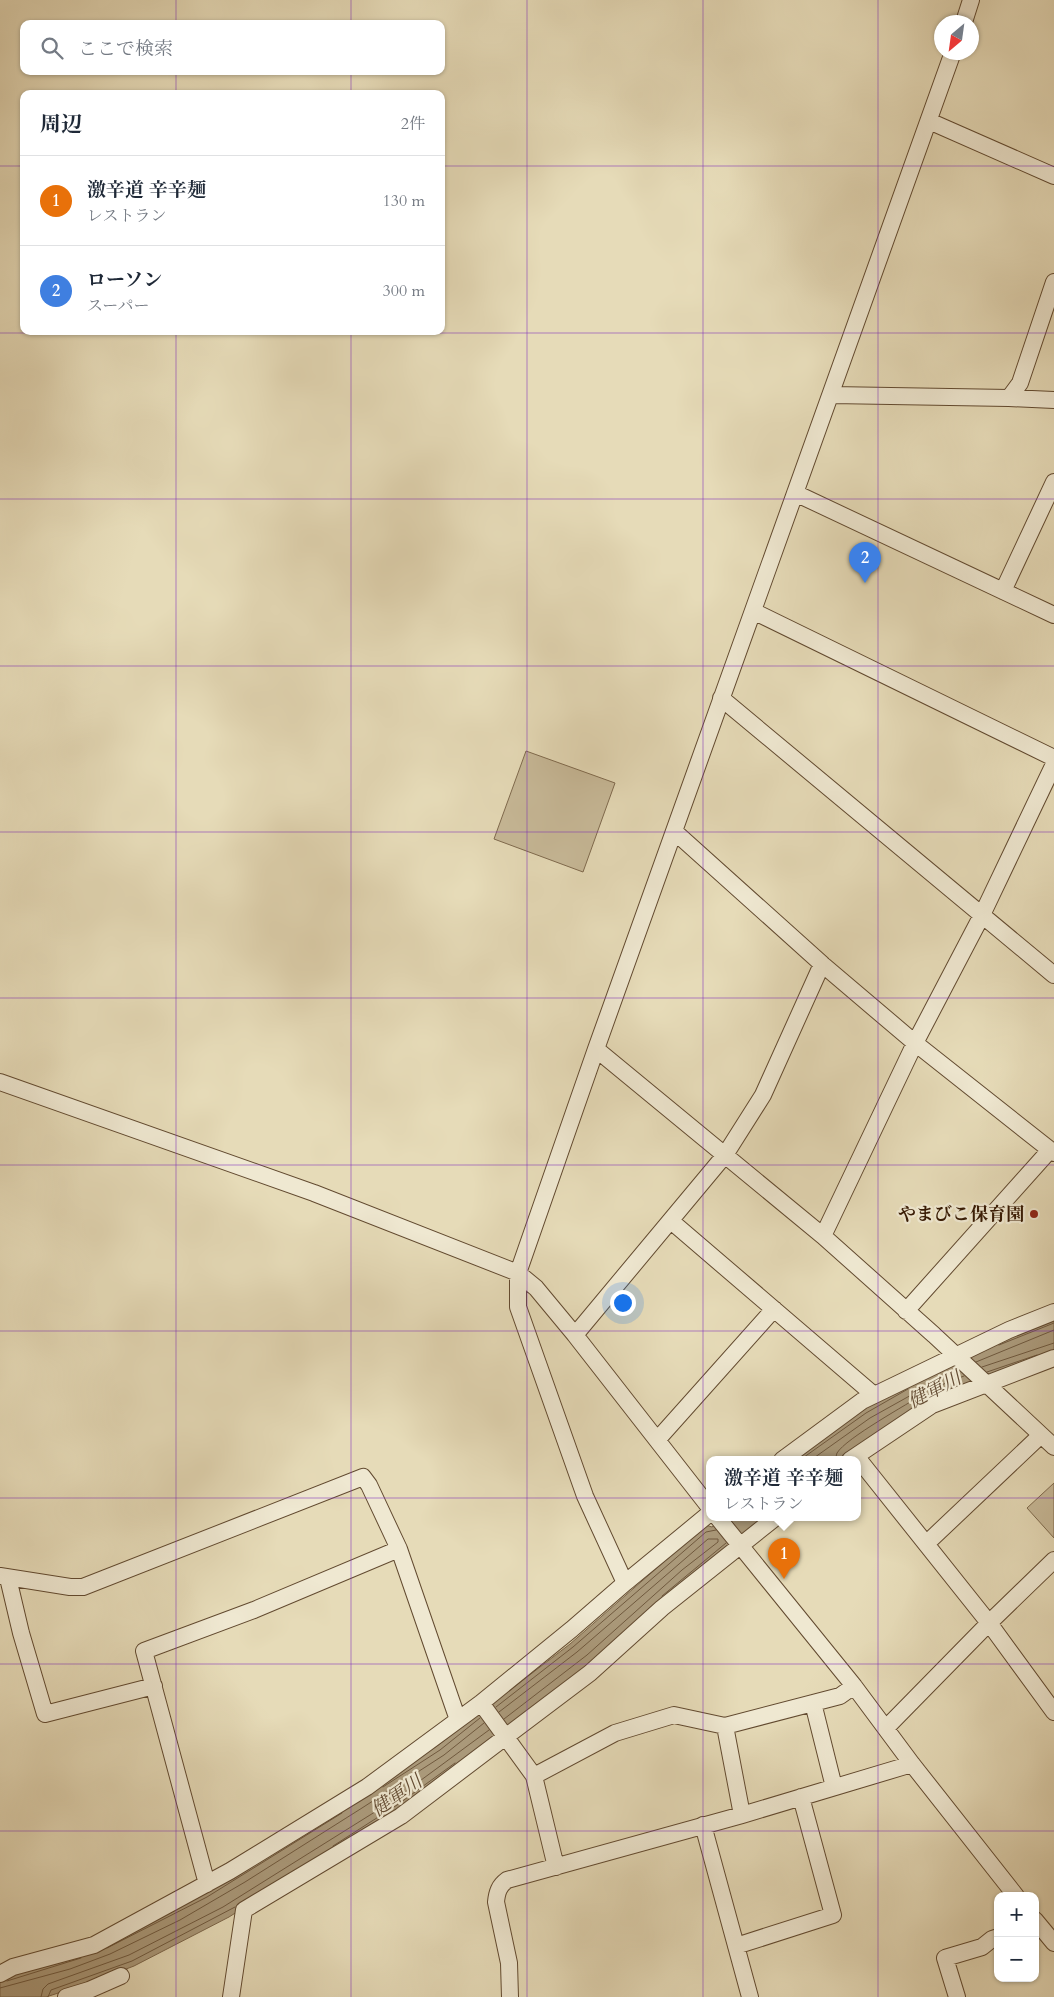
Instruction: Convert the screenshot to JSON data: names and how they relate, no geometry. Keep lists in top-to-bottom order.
{
  "water": ["健軍川"],
  "places": ["やまびこ保育園"],
  "north": "bottom left",
  "page": {
    "search": "ここで検索",
    "heading": ["周辺", "2件"],
    "list": [
      {
        "mark": "1",
        "name": "激辛道 辛辛麺",
        "note": "レストラン",
        "value": "130 m"
      },
      {
        "mark": "2",
        "name": "ローソン",
        "note": "スーパー",
        "value": "300 m"
      }
    ],
    "pins": ["2", "1"],
    "popup": ["激辛道 辛辛麺", "レストラン"],
    "map_buttons": ["+", "−"]
  }
}
